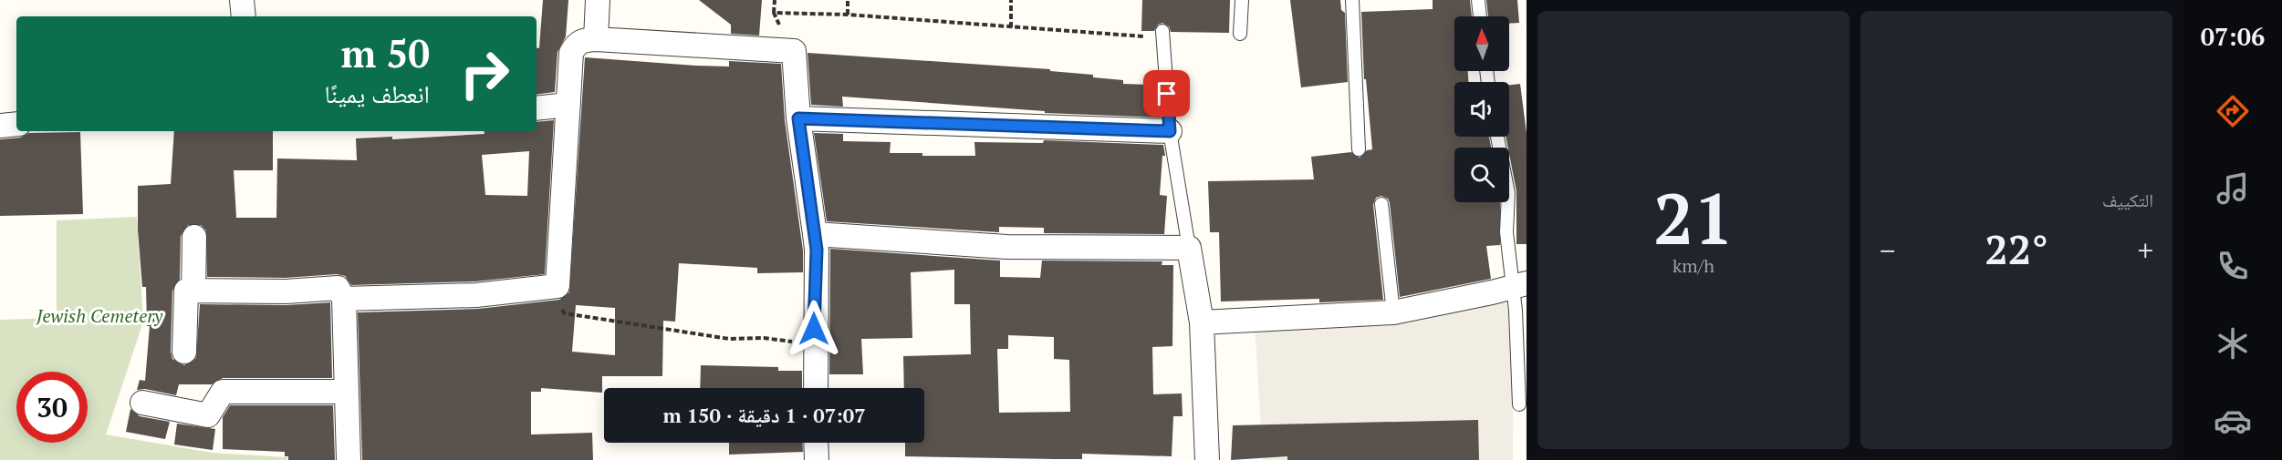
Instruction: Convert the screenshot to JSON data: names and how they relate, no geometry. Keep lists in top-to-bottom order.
{
  "parks": ["Jewish Cemetery"],
  "north": "top",
  "page": {
    "tabs": "07:06",
    "tile": [
      "التكييف",
      ["21", "km/h"]
    ],
    "turn": ["50 m", "انعطف يمينًا"],
    "heat": ["−", "22°", "+"],
    "limit": "30",
    "trip": "07:07 · 1 دقيقة · 150 m"
  }
}
